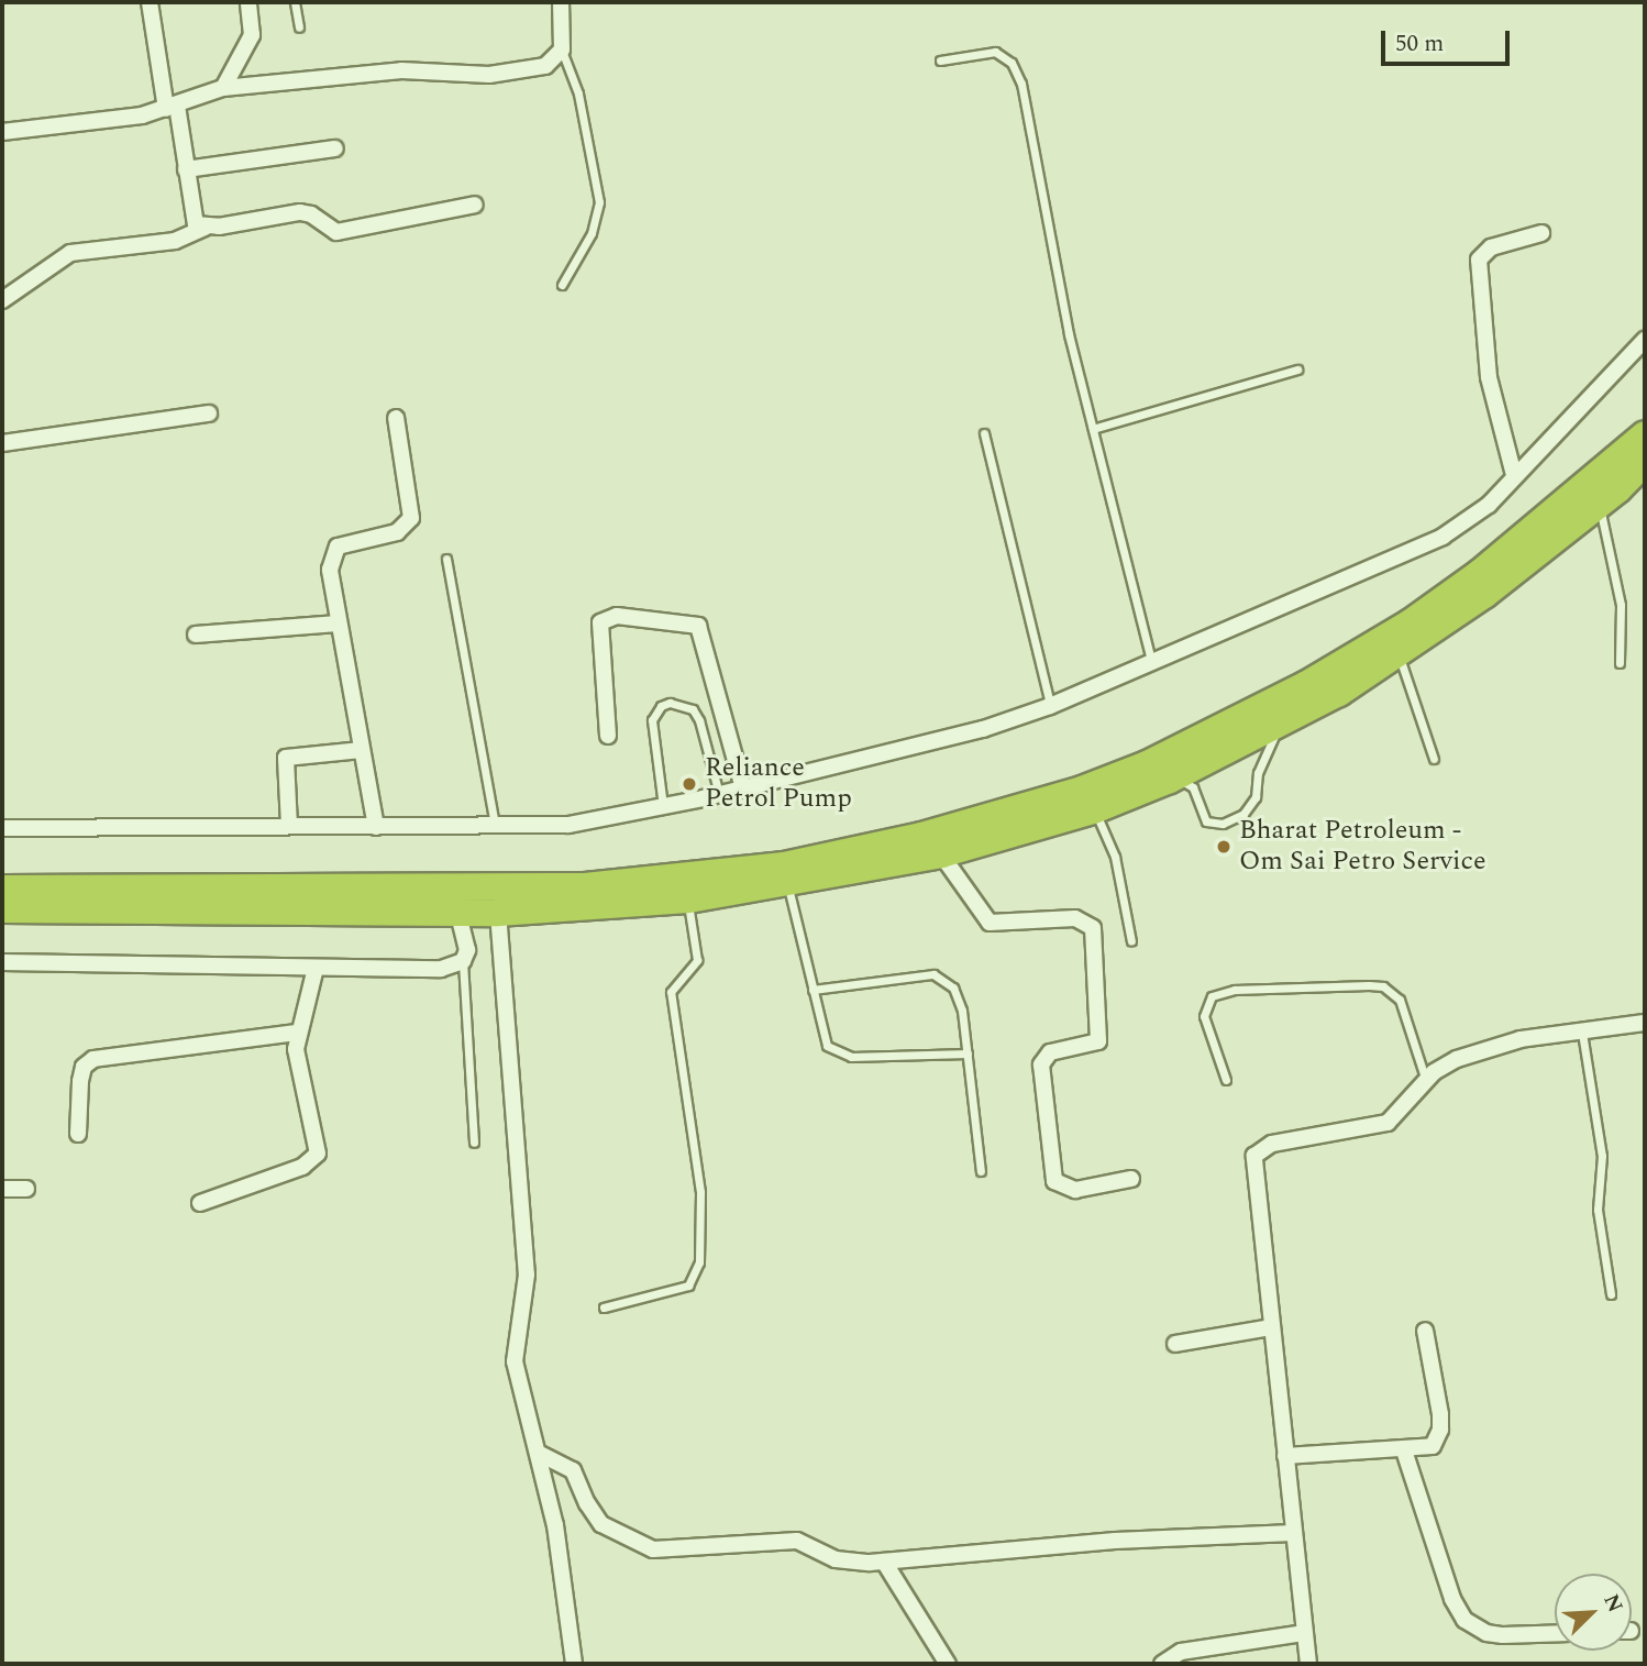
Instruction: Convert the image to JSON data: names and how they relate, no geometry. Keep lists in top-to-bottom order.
{
  "places": ["Reliance Petrol Pump", "Bharat Petroleum - Om Sai Petro Service"],
  "scale_bar": "50 m",
  "north": "top right"
}
